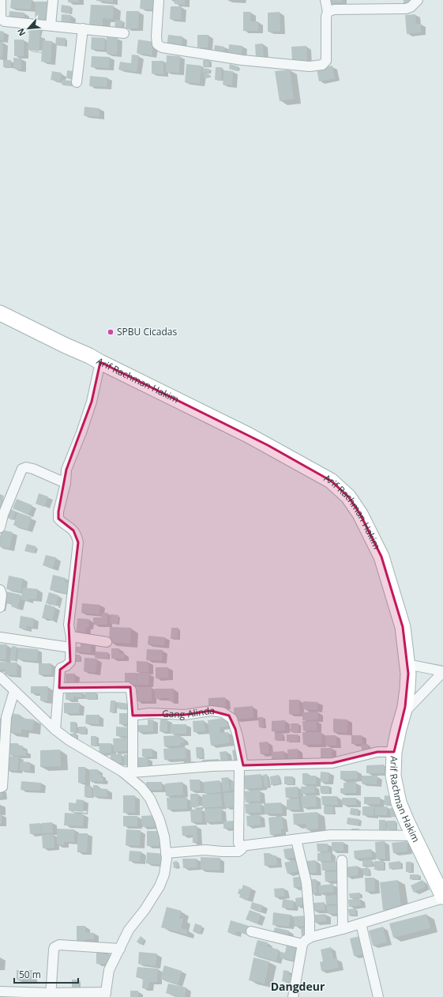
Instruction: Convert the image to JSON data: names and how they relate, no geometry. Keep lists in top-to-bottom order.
{
  "streets": {
    "main road": ["Arif Rachman Hakim"],
    "street": ["Gang Alinda"]
  },
  "districts": ["Dangdeur"],
  "places": ["SPBU Cicadas"],
  "scale_bar": "50 m",
  "north": "bottom left"
}
